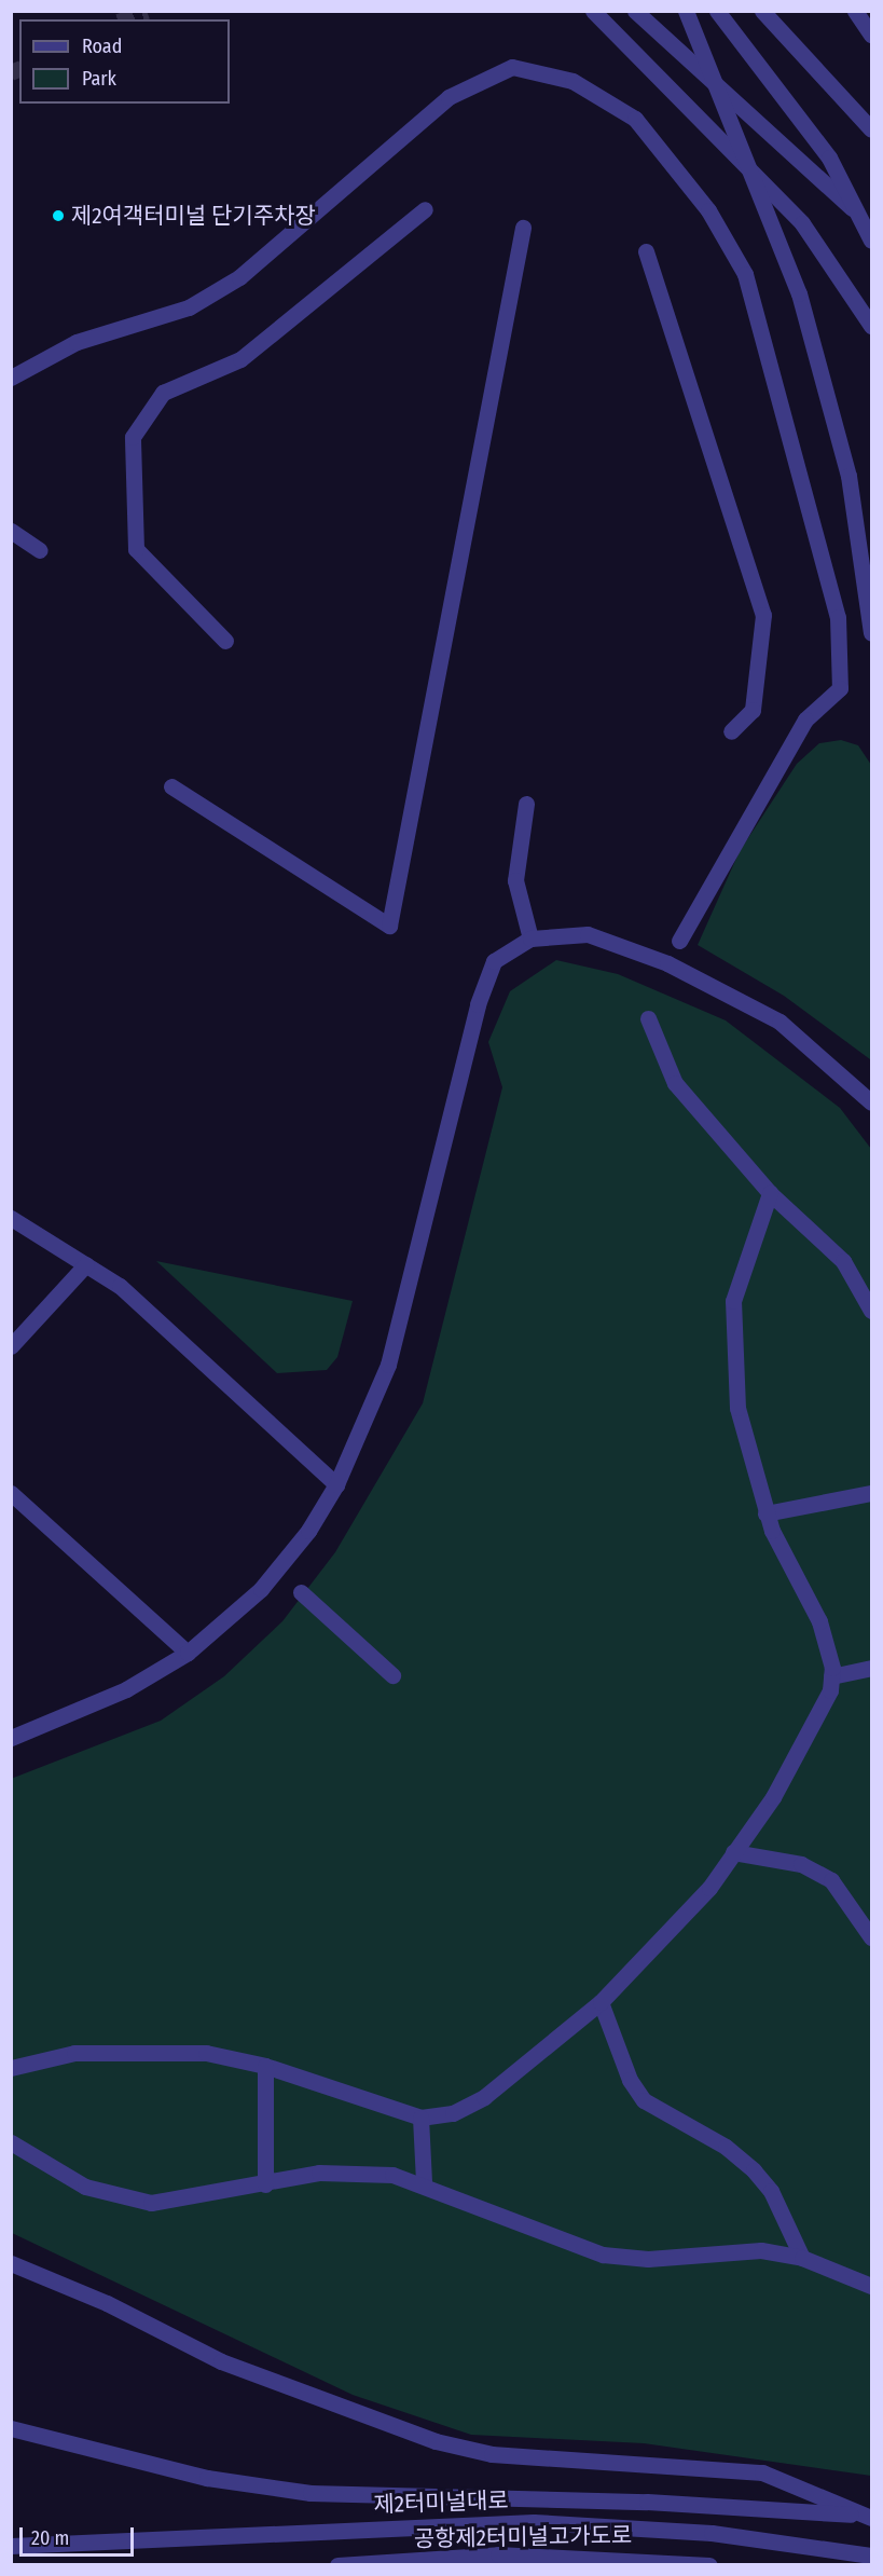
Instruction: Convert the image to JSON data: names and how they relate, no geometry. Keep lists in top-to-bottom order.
{
  "streets": {
    "street": ["제2터미널대로", "공항제2터미널고가도로"]
  },
  "places": ["제2여객터미널 단기주차장"],
  "legend": ["Road", "Park"],
  "scale_bar": "20 m"
}
